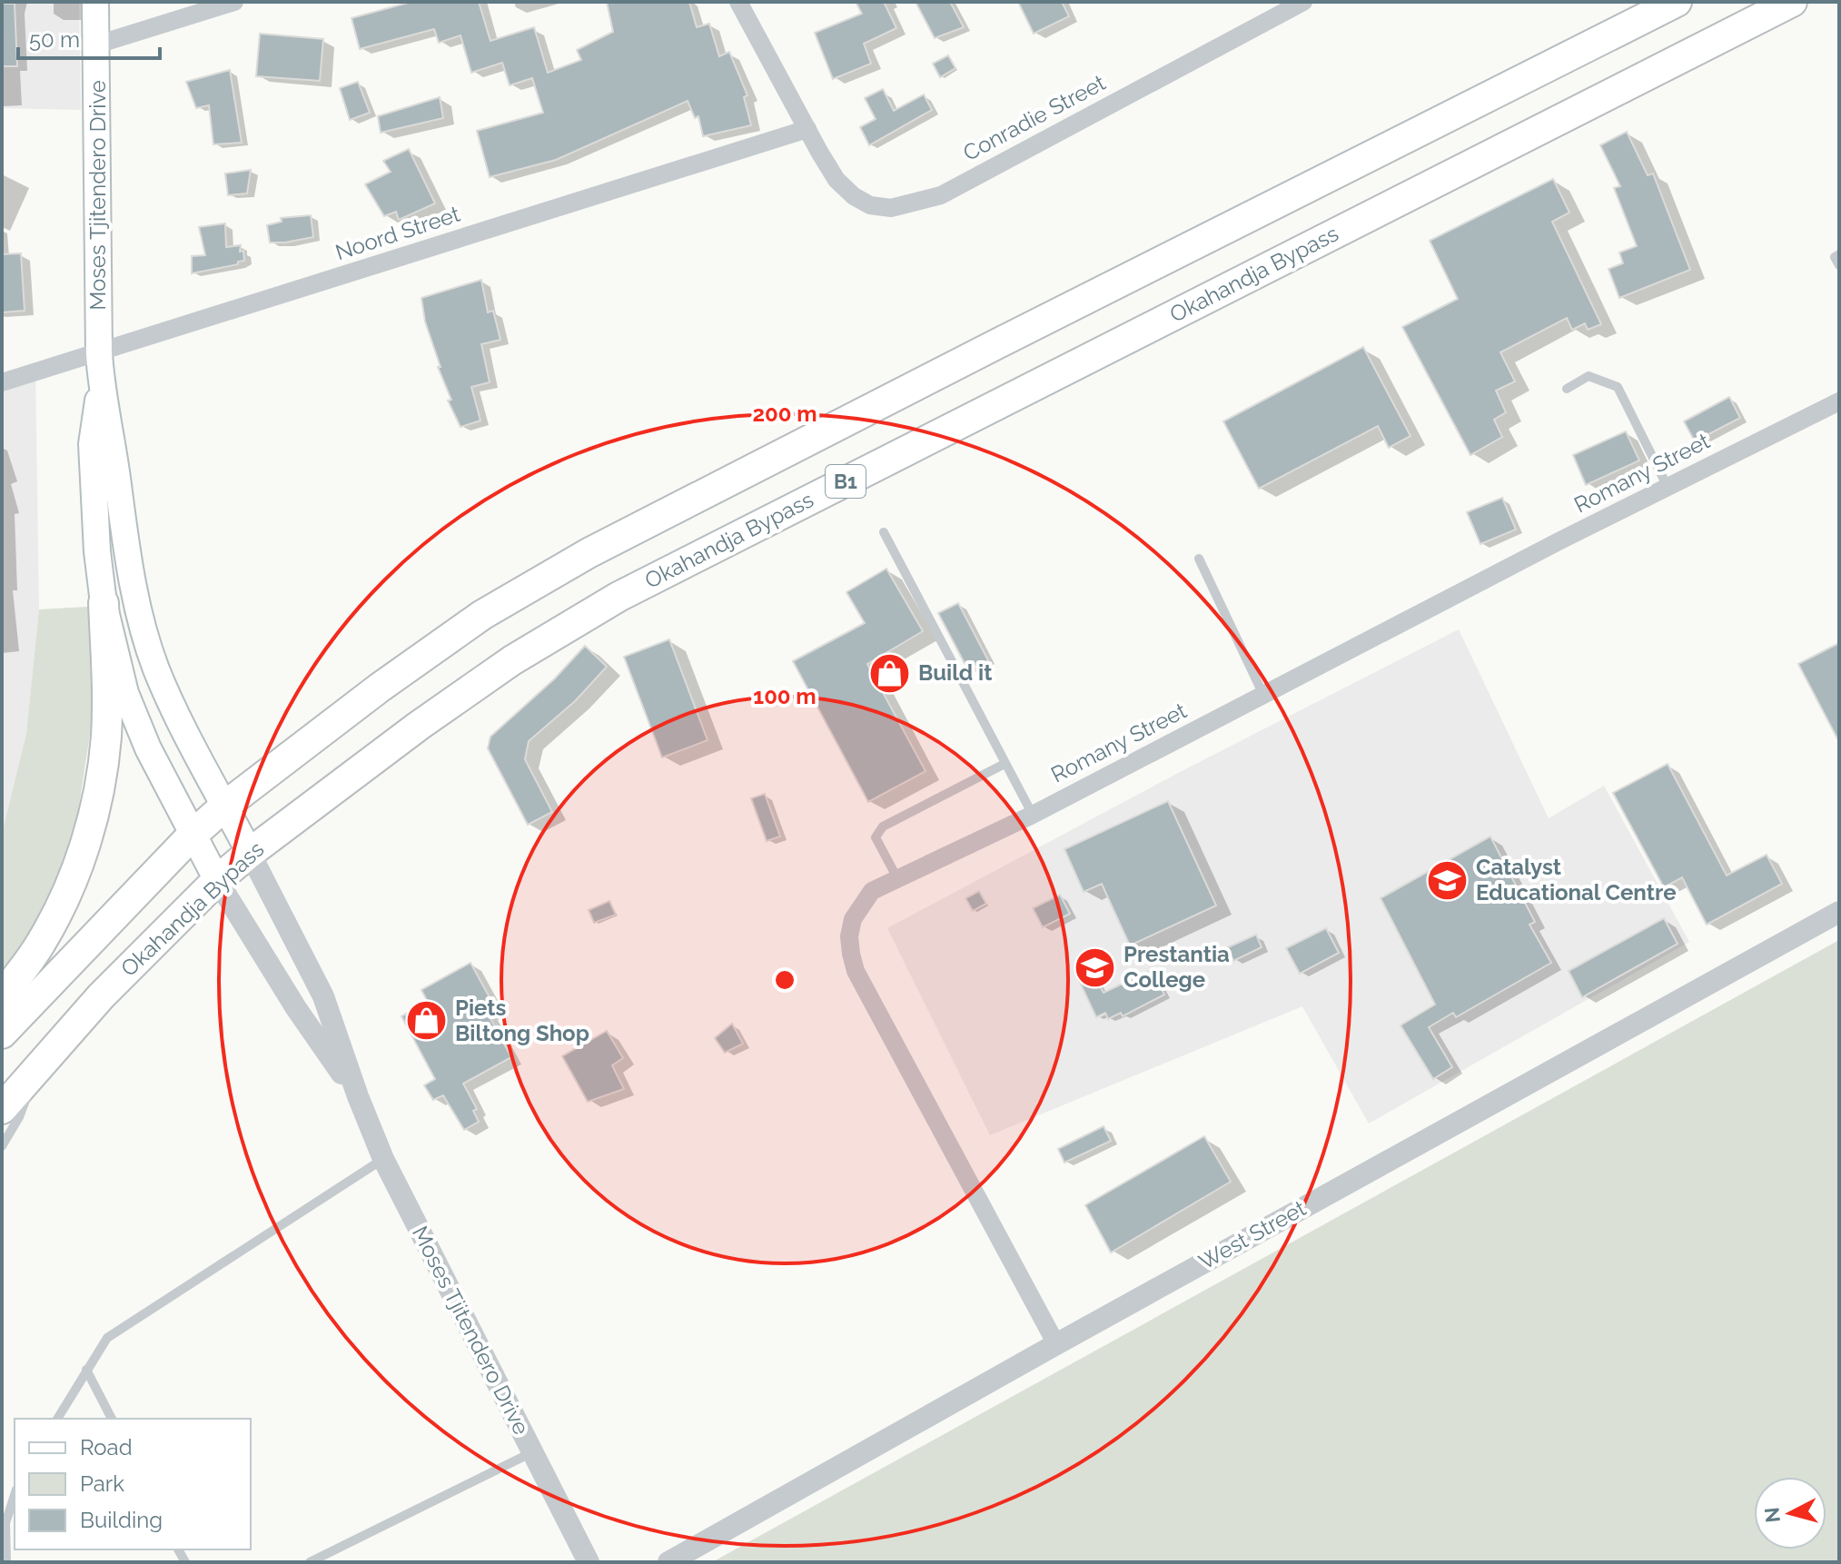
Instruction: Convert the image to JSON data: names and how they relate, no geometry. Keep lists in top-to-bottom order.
{
  "streets": {
    "highway": ["Okahandja Bypass", "B1"],
    "main road": ["Moses Tjitendero Drive"],
    "street": [
      "Conradie Street",
      "Noord Street",
      "Romany Street",
      "West Street"
    ]
  },
  "crossings": [
    ["Conradie Street", "Noord Street"],
    ["Moses Tjitendero Drive", "Noord Street"],
    ["Moses Tjitendero Drive", "Okahandja Bypass"],
    ["Moses Tjitendero Drive", "B1"],
    ["Romany Street", "West Street"]
  ],
  "places": {
    "shop": ["Build it", "Piets Biltong Shop"],
    "school or university": ["Catalyst Educational Centre", "Prestantia College"]
  },
  "legend": ["Road", "Park", "Building"],
  "scale_bar": "50 m",
  "north": "left",
  "rings": ["200 m", "100 m"]
}
